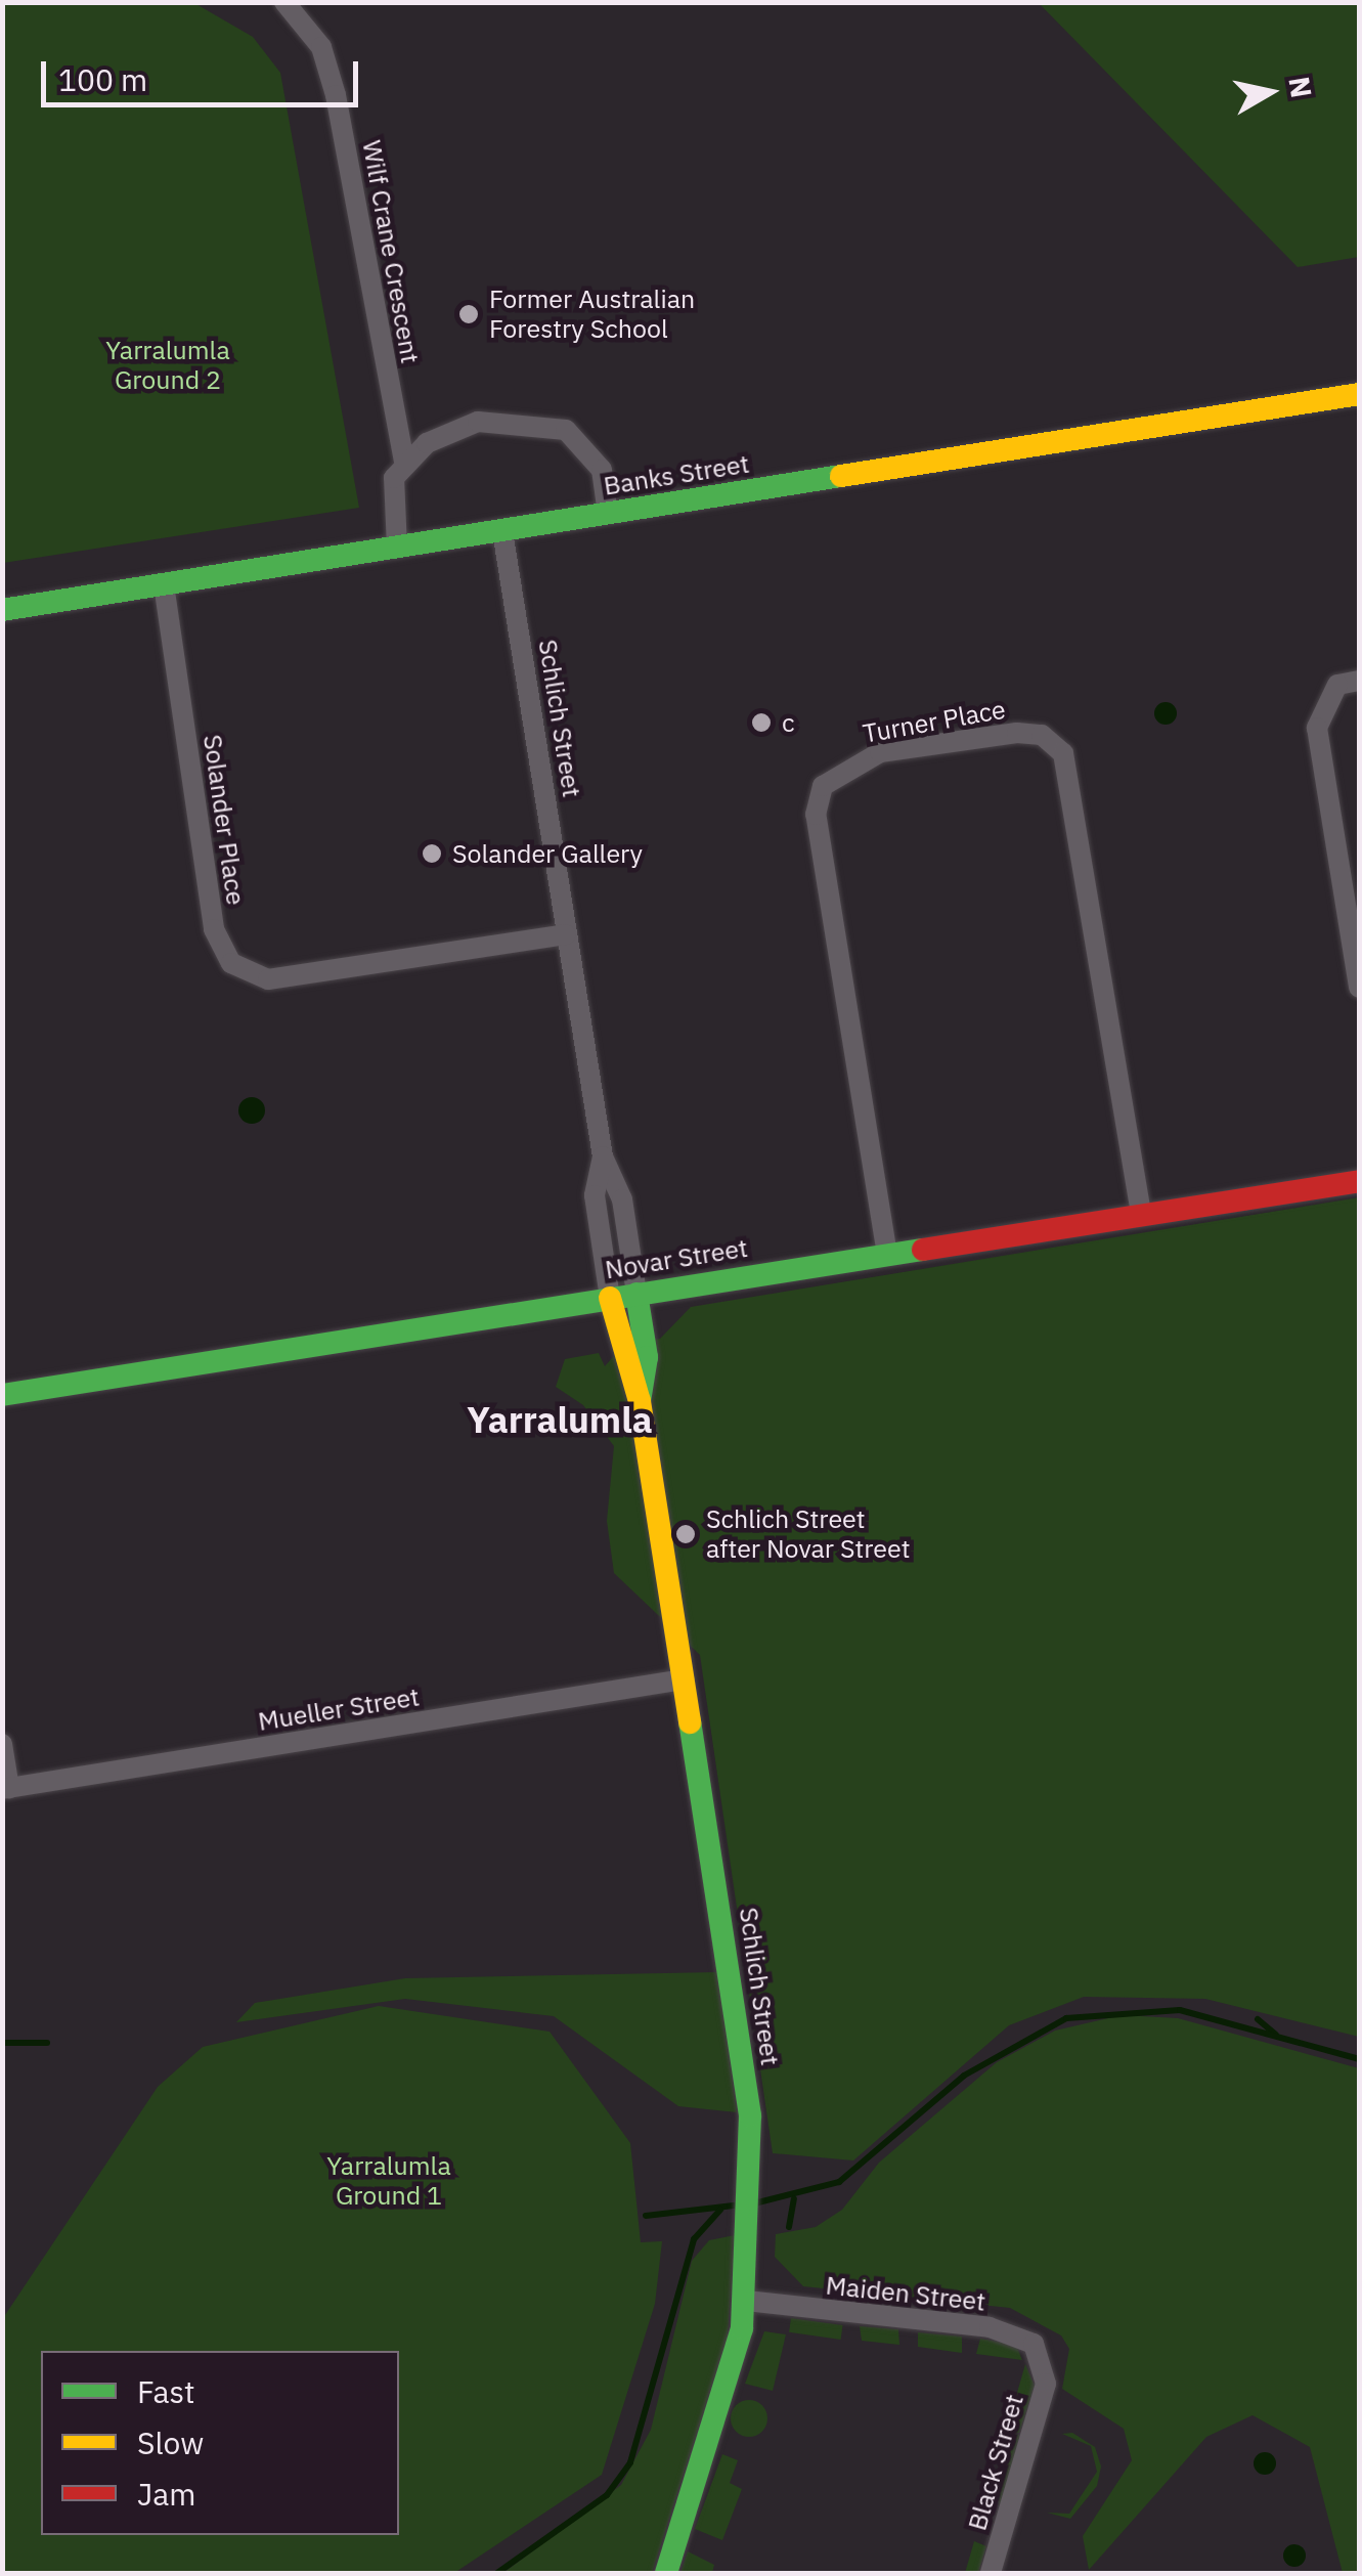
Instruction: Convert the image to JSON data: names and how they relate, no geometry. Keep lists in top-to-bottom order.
{
  "streets": {
    "street": [
      "Wilf Crane Crescent",
      "Banks Street",
      "Schlich Street",
      "Turner Place",
      "Solander Place",
      "Novar Street",
      "Mueller Street",
      "Maiden Street",
      "Black Street"
    ]
  },
  "crossings": [
    ["Banks Street", "Schlich Street"],
    ["Banks Street", "Solander Place"],
    ["Schlich Street", "Solander Place"],
    ["Schlich Street", "Novar Street"],
    ["Schlich Street", "Mueller Street"],
    ["Schlich Street", "Maiden Street"],
    ["Turner Place", "Novar Street"],
    ["Maiden Street", "Black Street"]
  ],
  "districts": ["Yarralumla"],
  "parks": ["Yarralumla Ground 2", "Yarralumla Ground 1"],
  "places": [
    "Former Australian Forestry School",
    "c",
    "Solander Gallery",
    "Schlich Street after Novar Street"
  ],
  "legend": ["Fast", "Slow", "Jam"],
  "scale_bar": "100 m",
  "north": "right"
}
